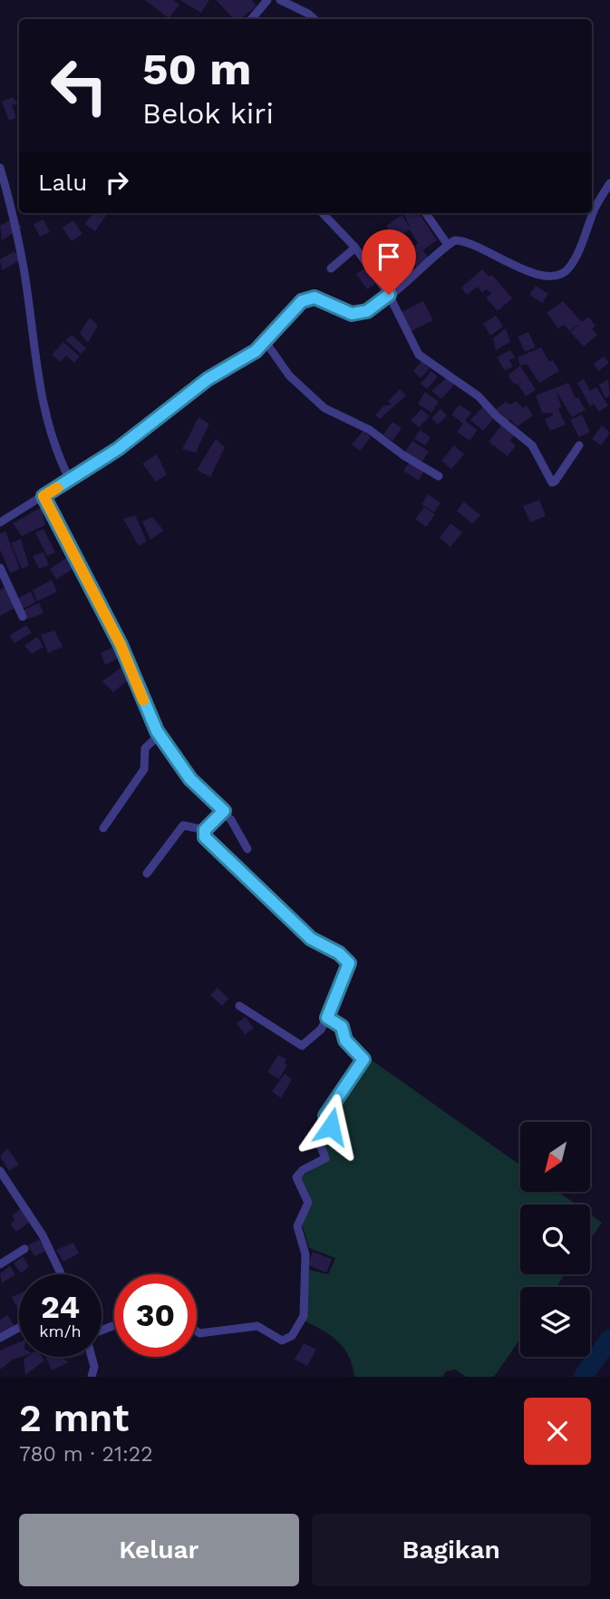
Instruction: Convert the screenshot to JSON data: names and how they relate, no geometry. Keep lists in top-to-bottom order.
{
  "north": "bottom left",
  "page": {
    "turn": ["50 m", "Belok kiri"],
    "then": "Lalu",
    "speed": "24 km/h",
    "limit": "30",
    "heading": ["2 mnt", "780 m · 21:22"],
    "buttons": ["Keluar", "Bagikan"]
  }
}
